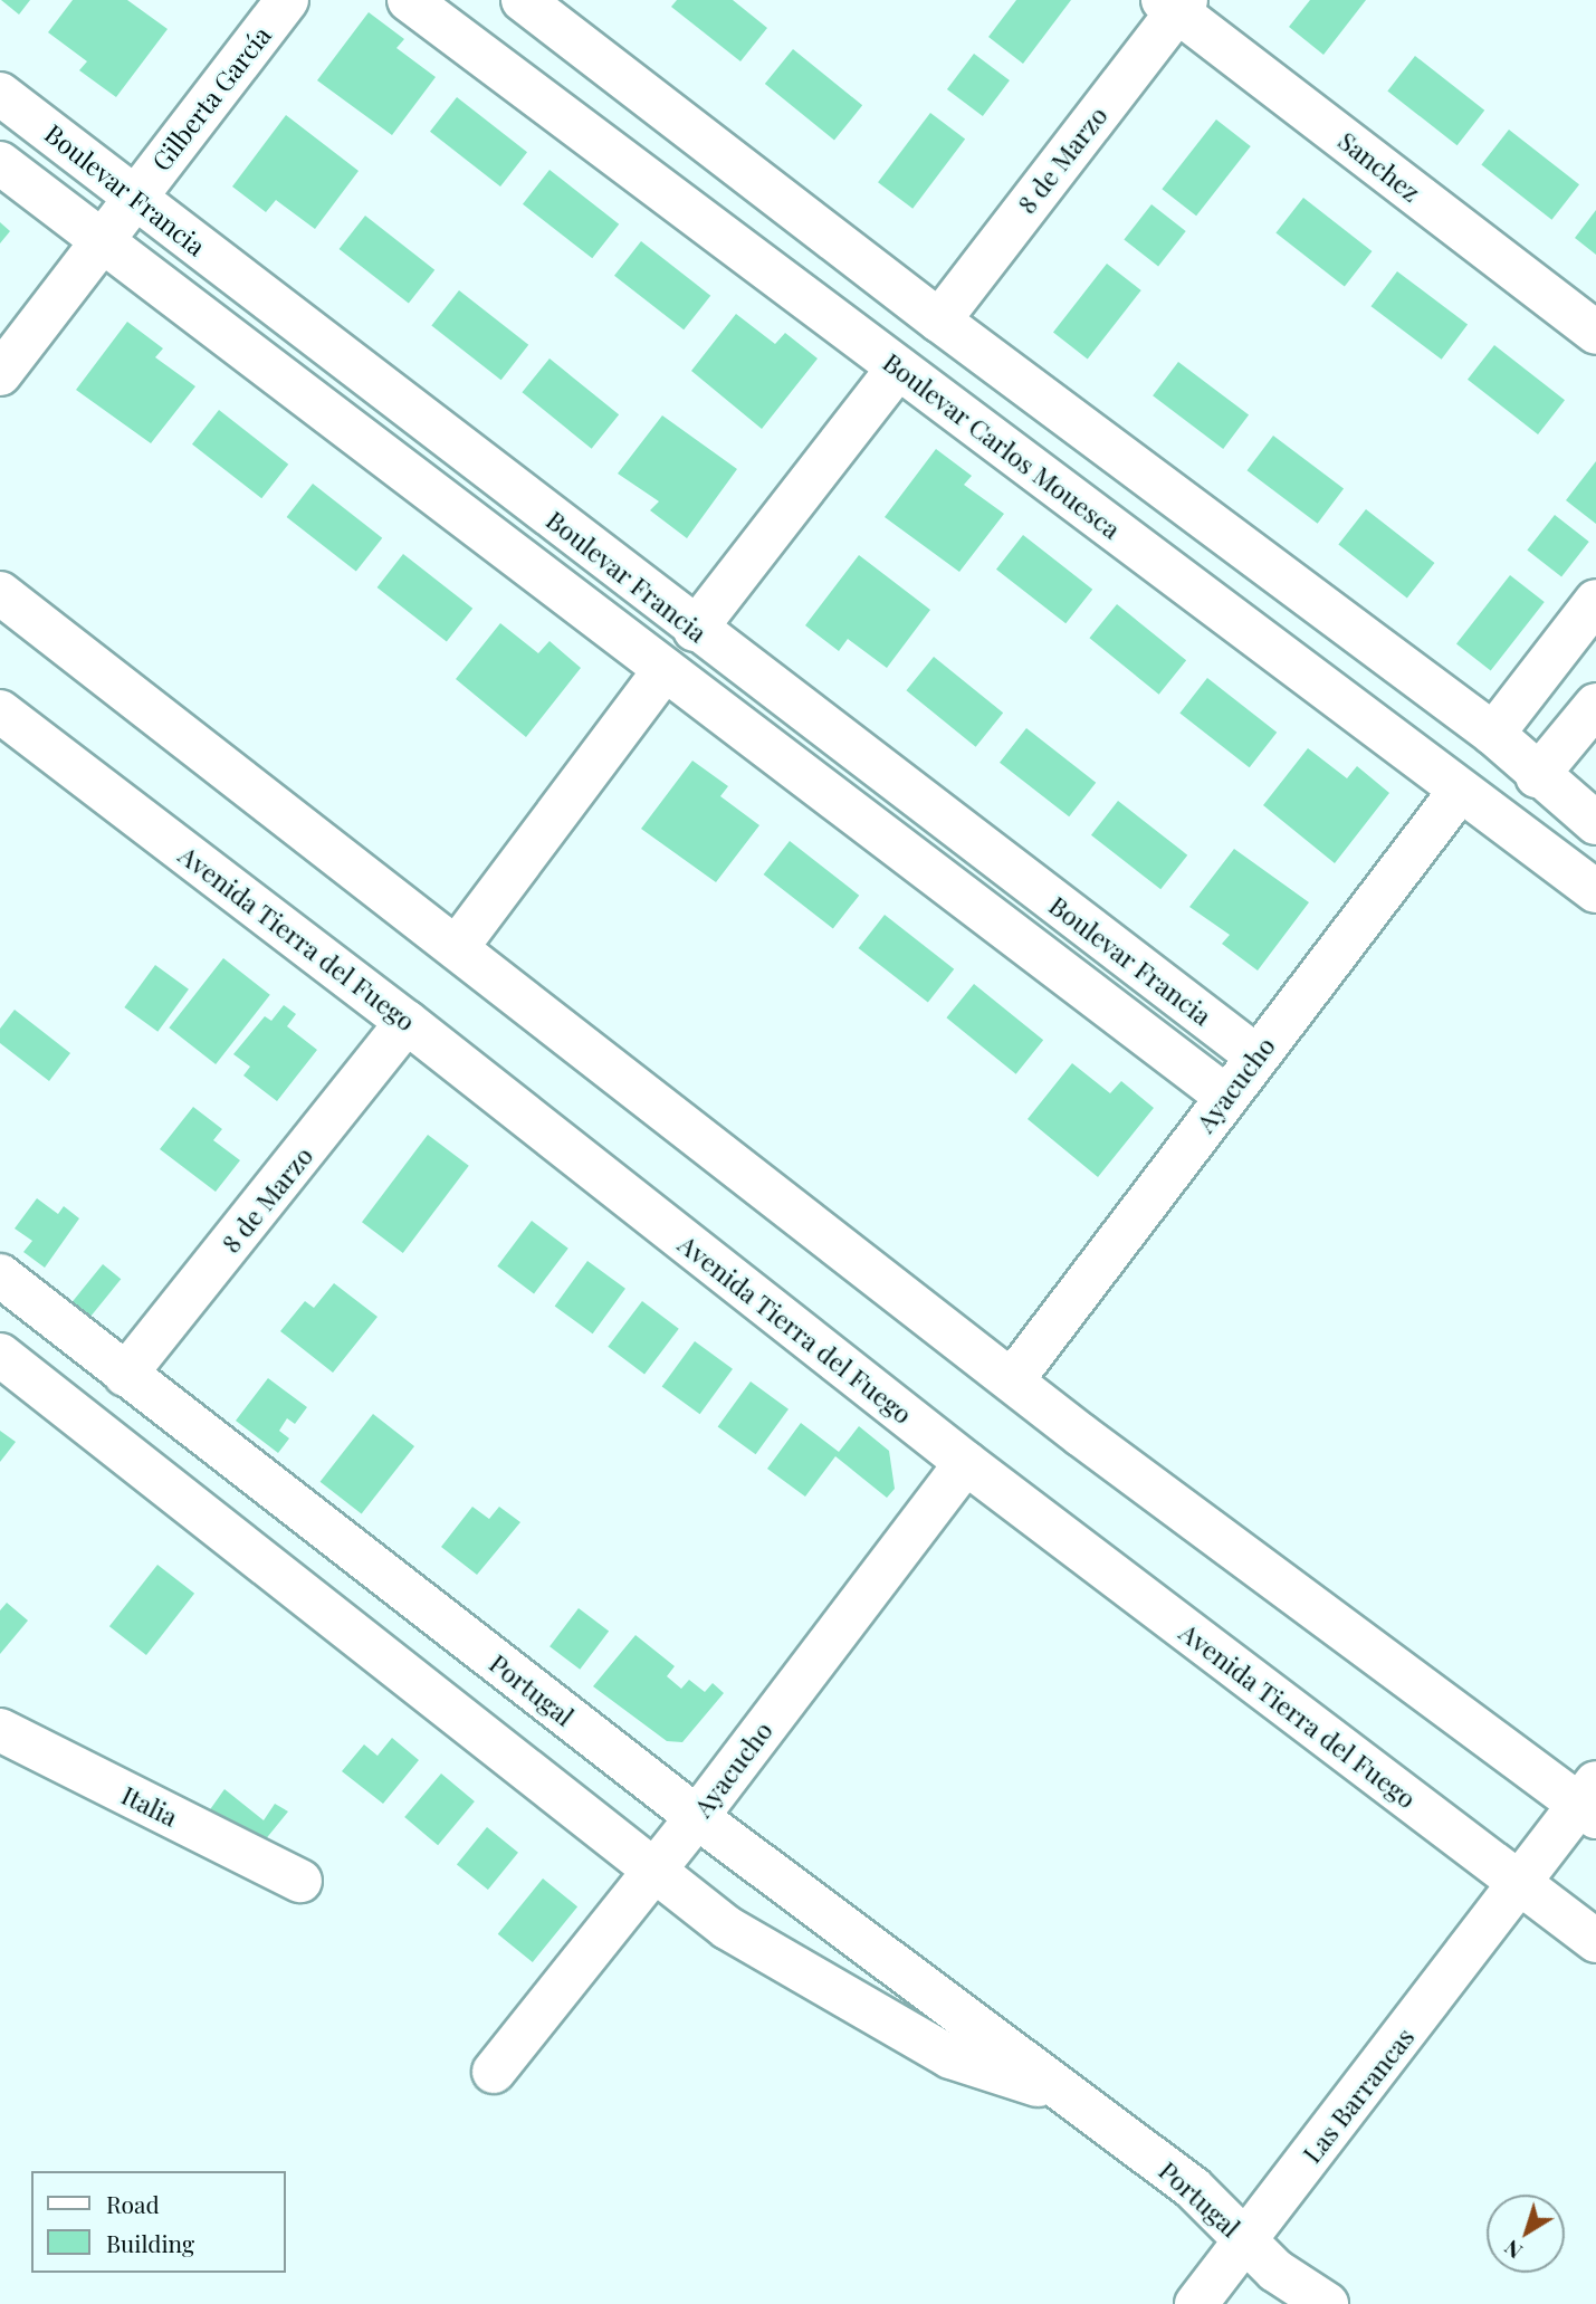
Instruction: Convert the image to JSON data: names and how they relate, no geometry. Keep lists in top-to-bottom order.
{
  "streets": {
    "street": [
      "Gilberta García",
      "8 de Marzo",
      "Sanchez",
      "Boulevar Francia",
      "Boulevar Carlos Mouesca",
      "Avenida Tierra del Fuego",
      "Ayacucho",
      "Portugal",
      "Italia",
      "Las Barrancas"
    ]
  },
  "crossings": [
    ["Gilberta García", "Boulevar Francia"],
    ["8 de Marzo", "Sanchez"],
    ["8 de Marzo", "Avenida Tierra del Fuego"],
    ["8 de Marzo", "Portugal"],
    ["Boulevar Francia", "Ayacucho"],
    ["Boulevar Carlos Mouesca", "Ayacucho"],
    ["Avenida Tierra del Fuego", "Ayacucho"],
    ["Avenida Tierra del Fuego", "Las Barrancas"],
    ["Ayacucho", "Portugal"],
    ["Portugal", "Las Barrancas"]
  ],
  "legend": ["Road", "Building"],
  "north": "bottom left"
}
